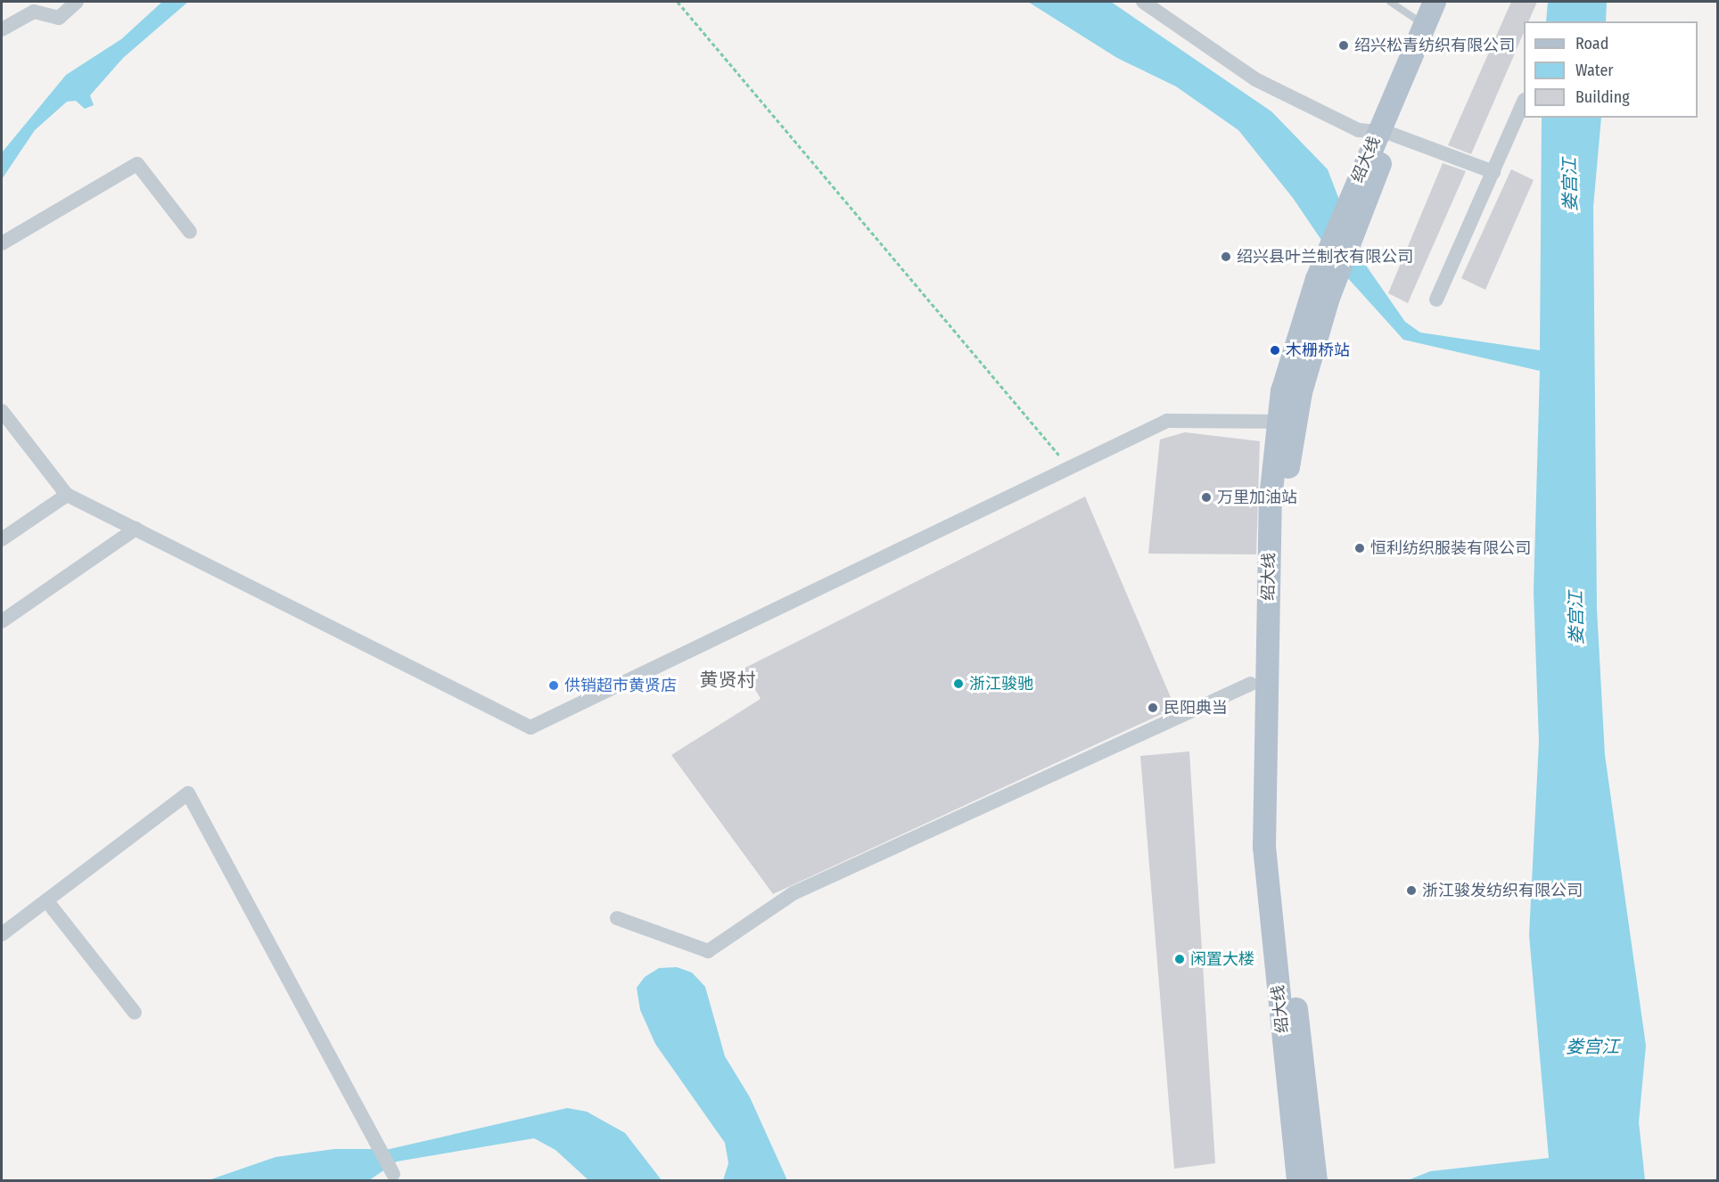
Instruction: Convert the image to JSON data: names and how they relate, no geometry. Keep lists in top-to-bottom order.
{
  "streets": {
    "main road": ["绍大线"]
  },
  "districts": ["黄贤村"],
  "water": ["娄宫江"],
  "places": [
    "绍兴松青纺织有限公司",
    "绍兴县叶兰制衣有限公司",
    "木栅桥站",
    "万里加油站",
    "恒利纺织服装有限公司",
    "浙江骏驰",
    "供销超市黄贤店",
    "民阳典当",
    "浙江骏发纺织有限公司",
    "闲置大楼"
  ],
  "legend": ["Road", "Water", "Building"]
}
